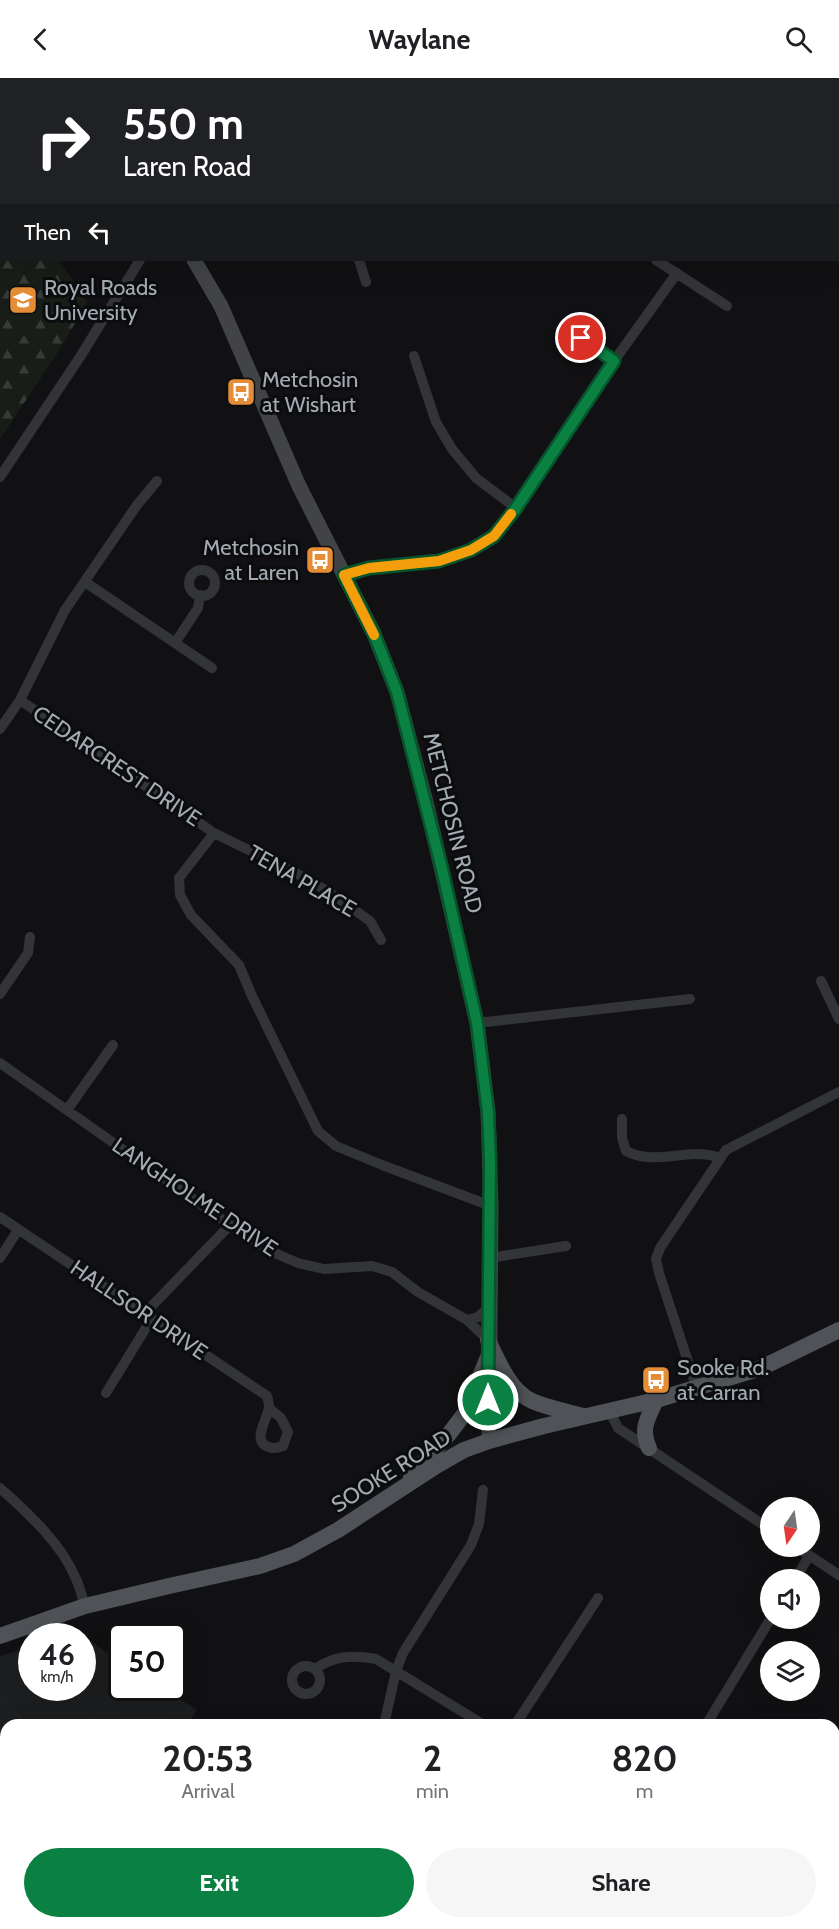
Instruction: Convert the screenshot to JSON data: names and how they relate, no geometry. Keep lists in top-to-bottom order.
{
  "streets": {
    "main road": ["METCHOSIN ROAD", "SOOKE ROAD"],
    "street": [
      "CEDARCREST DRIVE",
      "TENA PLACE",
      "LANGHOLME DRIVE",
      "HALLSOR DRIVE"
    ]
  },
  "crossings": [
    ["CEDARCREST DRIVE", "METCHOSIN ROAD"],
    ["CEDARCREST DRIVE", "TENA PLACE"],
    ["METCHOSIN ROAD", "LANGHOLME DRIVE"],
    ["METCHOSIN ROAD", "SOOKE ROAD"]
  ],
  "places": {
    "school or university": ["Royal Roads University"],
    "bus stop": ["Metchosin at Wishart", "Metchosin at Laren", "Sooke Rd. at Carran"]
  },
  "north": "bottom",
  "page": {
    "header": "Waylane",
    "turn": ["550 m", "Laren Road"],
    "then": "Then",
    "speed": "46 km/h",
    "limit": "50",
    "eta": [
      "20:53",
      "Arrival",
      "2",
      "min",
      "820",
      "m"
    ],
    "buttons": ["Exit", "Share"]
  }
}
